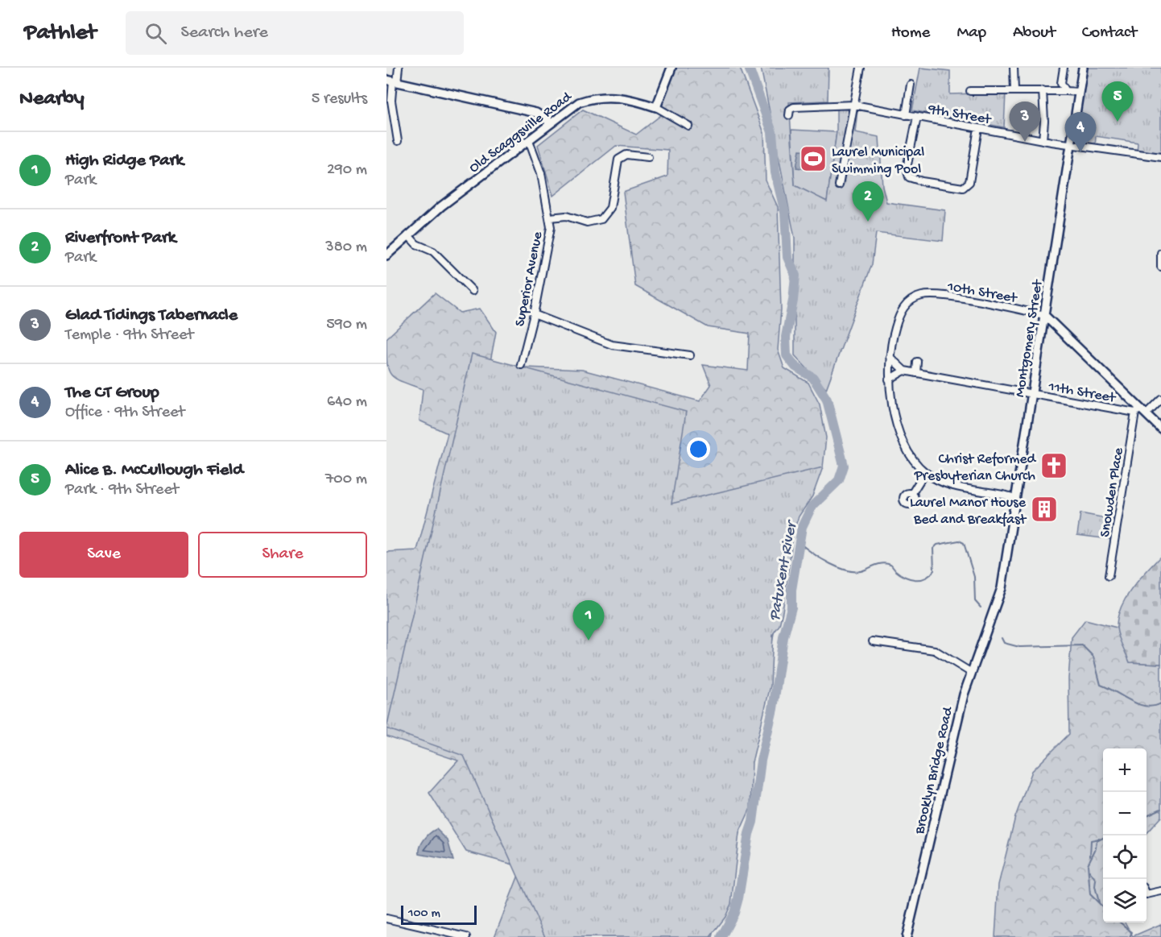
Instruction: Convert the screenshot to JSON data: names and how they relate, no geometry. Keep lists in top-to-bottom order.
{
  "streets": {
    "street": [
      "9th Street",
      "Old Scaggsville Road",
      "Superior Avenue",
      "10th Street",
      "Montgomery Street",
      "11th Street",
      "Snowden Place",
      "Brooklyn Bridge Road"
    ]
  },
  "crossings": [
    ["9th Street", "Montgomery Street"],
    ["Old Scaggsville Road", "Superior Avenue"],
    ["10th Street", "Montgomery Street"],
    ["Montgomery Street", "11th Street"],
    ["Montgomery Street", "Brooklyn Bridge Road"],
    ["11th Street", "Snowden Place"]
  ],
  "water": ["Patuxent River"],
  "places": {
    "sports": ["Laurel Municipal Swimming Pool"],
    "church": ["Christ Reformed Presbyterian Church"],
    "building": ["Laurel Manor House Bed and Breakfast"]
  },
  "scale_bar": "100 m",
  "page": {
    "header": "Pathlet",
    "search": "Search here",
    "nav": [
      "Home",
      "Map",
      "About",
      "Contact"
    ],
    "heading": ["Nearby", "5 results"],
    "pins": [
      "5",
      "3",
      "4",
      "2",
      "1"
    ],
    "list": [
      {
        "mark": "1",
        "name": "High Ridge Park",
        "note": "Park",
        "value": "290 m"
      },
      {
        "mark": "2",
        "name": "Riverfront Park",
        "note": "Park",
        "value": "380 m"
      },
      {
        "mark": "3",
        "name": "Glad Tidings Tabernacle",
        "note": "Temple · 9th Street",
        "value": "590 m"
      },
      {
        "mark": "4",
        "name": "The CT Group",
        "note": "Office · 9th Street",
        "value": "640 m"
      },
      {
        "mark": "5",
        "name": "Alice B. McCullough Field",
        "note": "Park · 9th Street",
        "value": "700 m"
      }
    ],
    "buttons": ["Save", "Share"],
    "map_buttons": ["+", "−"],
    "scale": "100 m"
  }
}
